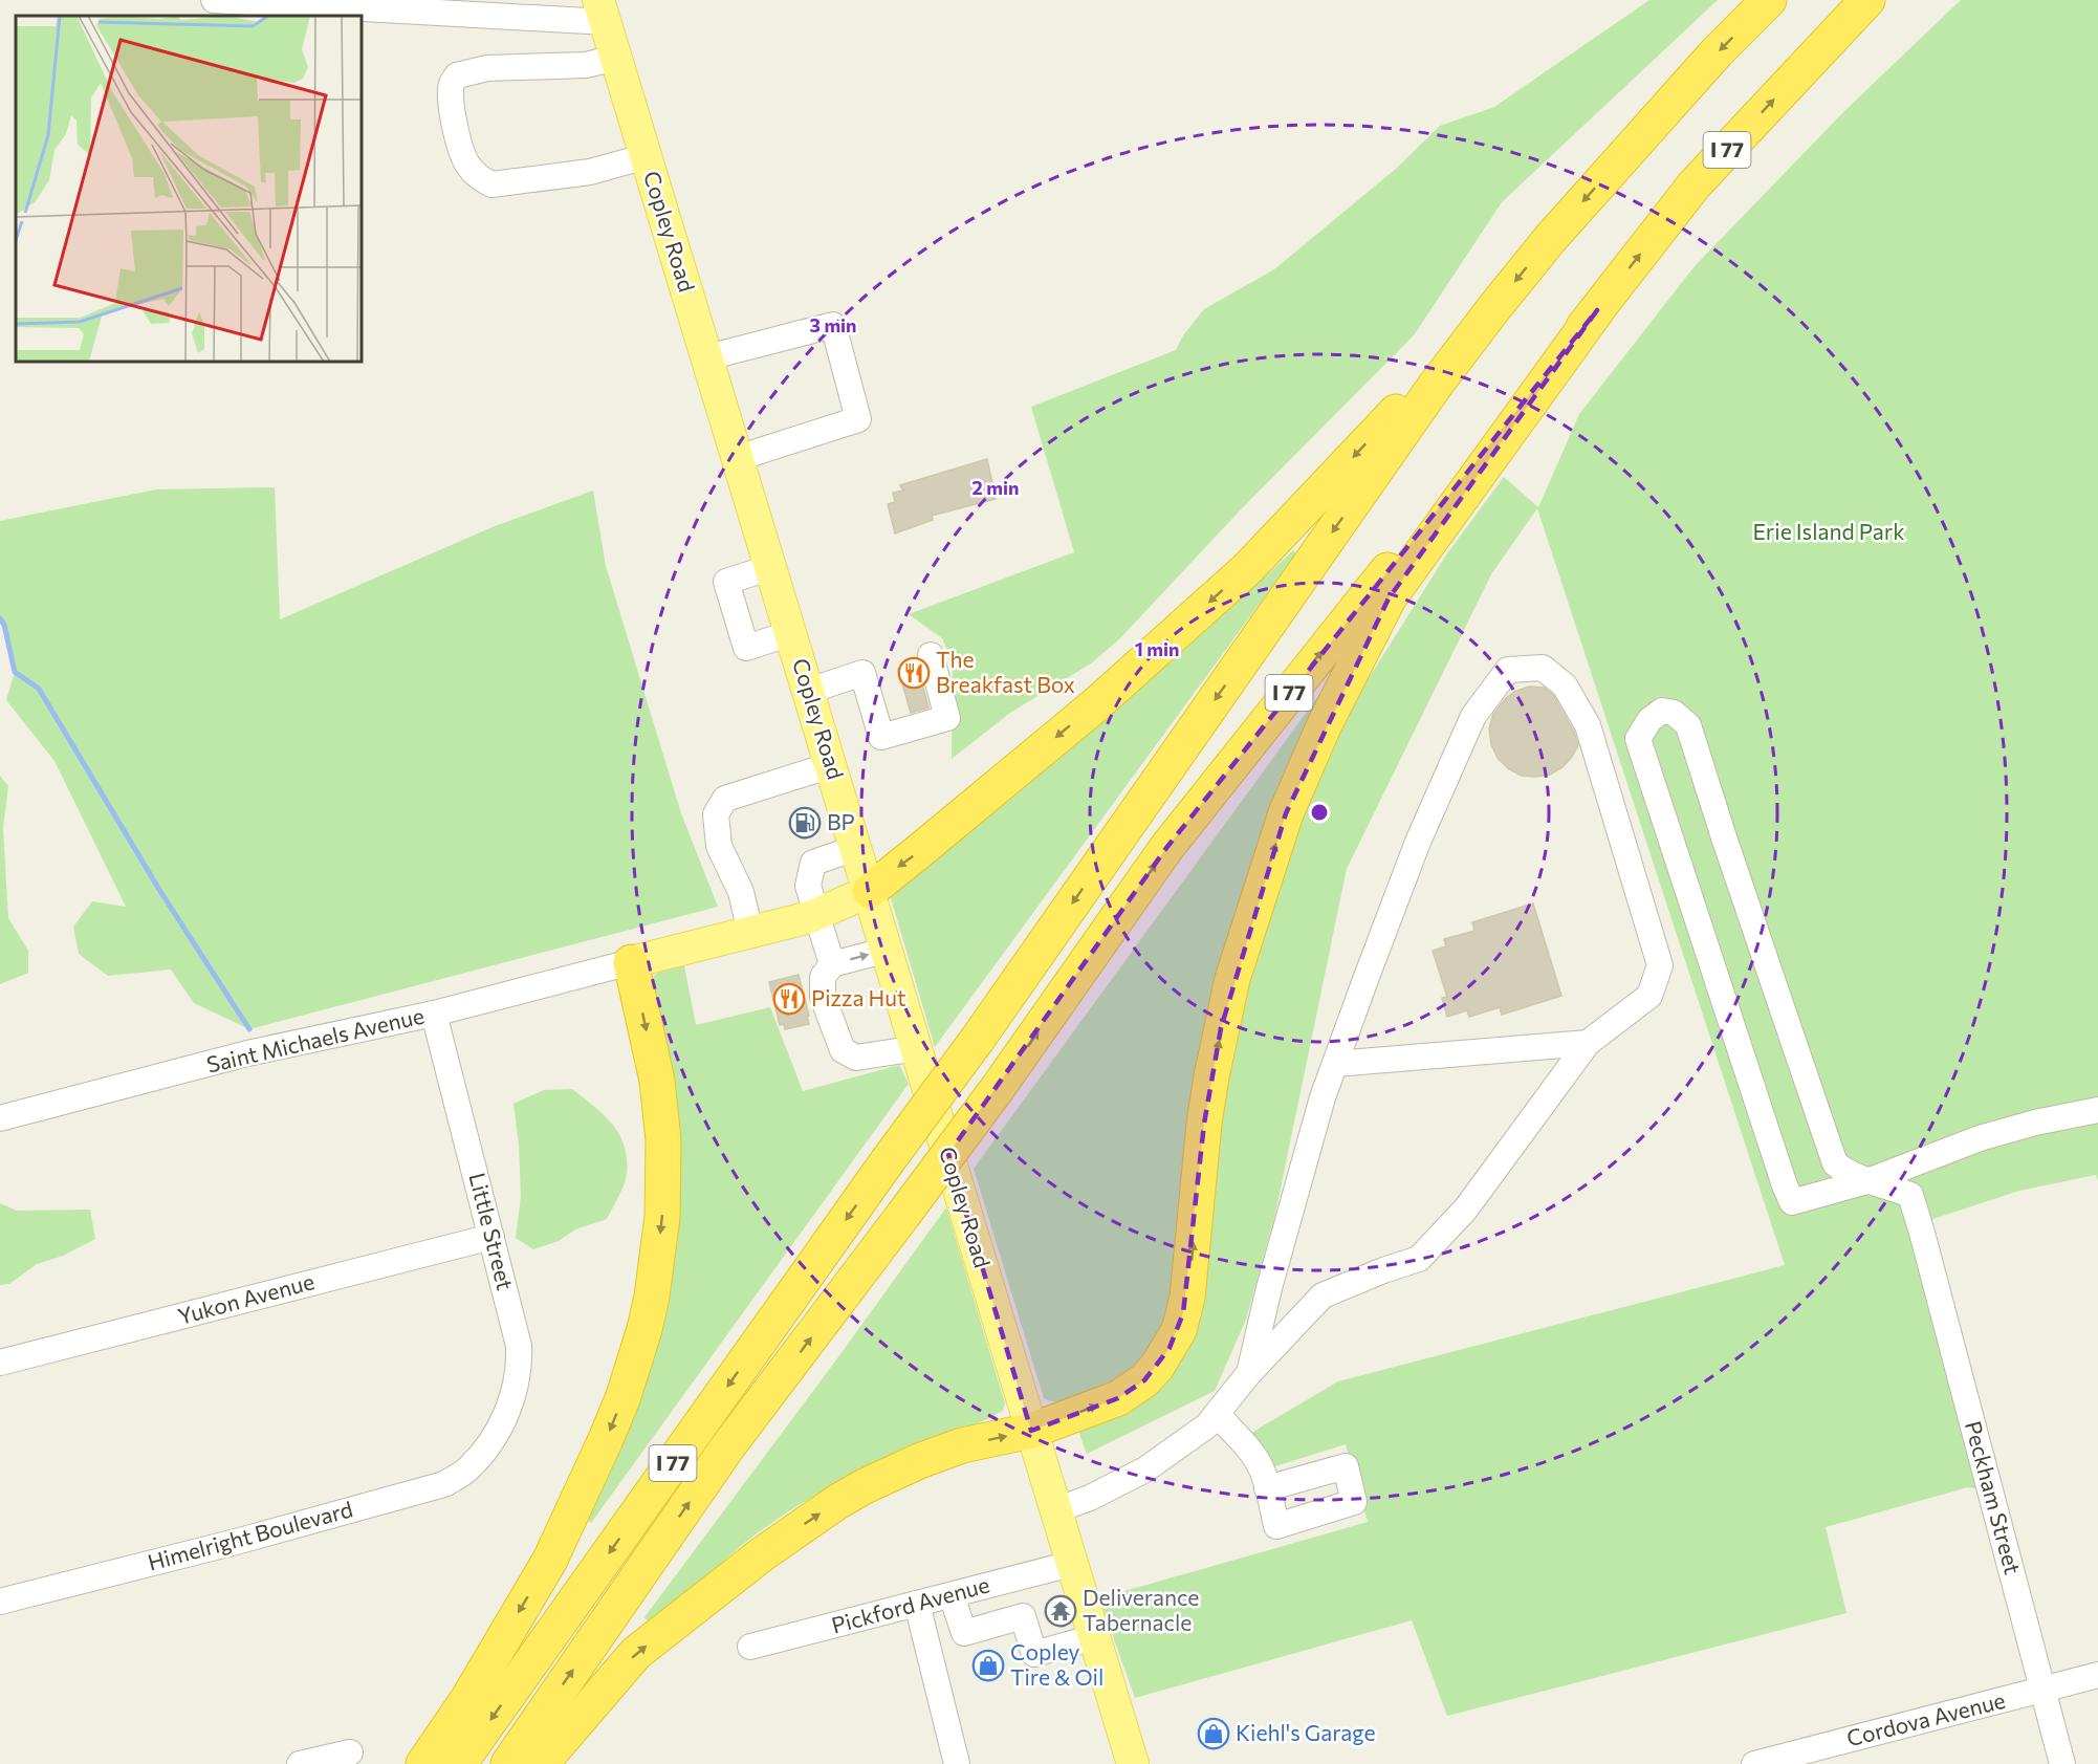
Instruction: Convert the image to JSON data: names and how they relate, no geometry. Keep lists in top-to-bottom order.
{
  "streets": {
    "highway": ["I 77"],
    "main road": ["Copley Road"],
    "street": [
      "Saint Michaels Avenue",
      "Little Street",
      "Yukon Avenue",
      "Peckham Street",
      "Himelright Boulevard",
      "Pickford Avenue",
      "Cordova Avenue"
    ]
  },
  "crossings": [
    ["Copley Road", "Pickford Avenue"],
    ["Saint Michaels Avenue", "Little Street"],
    ["Little Street", "Yukon Avenue"],
    ["Little Street", "Himelright Boulevard"],
    ["Peckham Street", "Cordova Avenue"]
  ],
  "parks": ["Erie Island Park"],
  "places": {
    "restaurant": ["The Breakfast Box", "Pizza Hut"],
    "fuel station": ["BP"],
    "temple": ["Deliverance Tabernacle"],
    "shop": ["Copley Tire & Oil", "Kiehl's Garage"]
  },
  "rings": ["3 min", "2 min", "1 min"]
}
